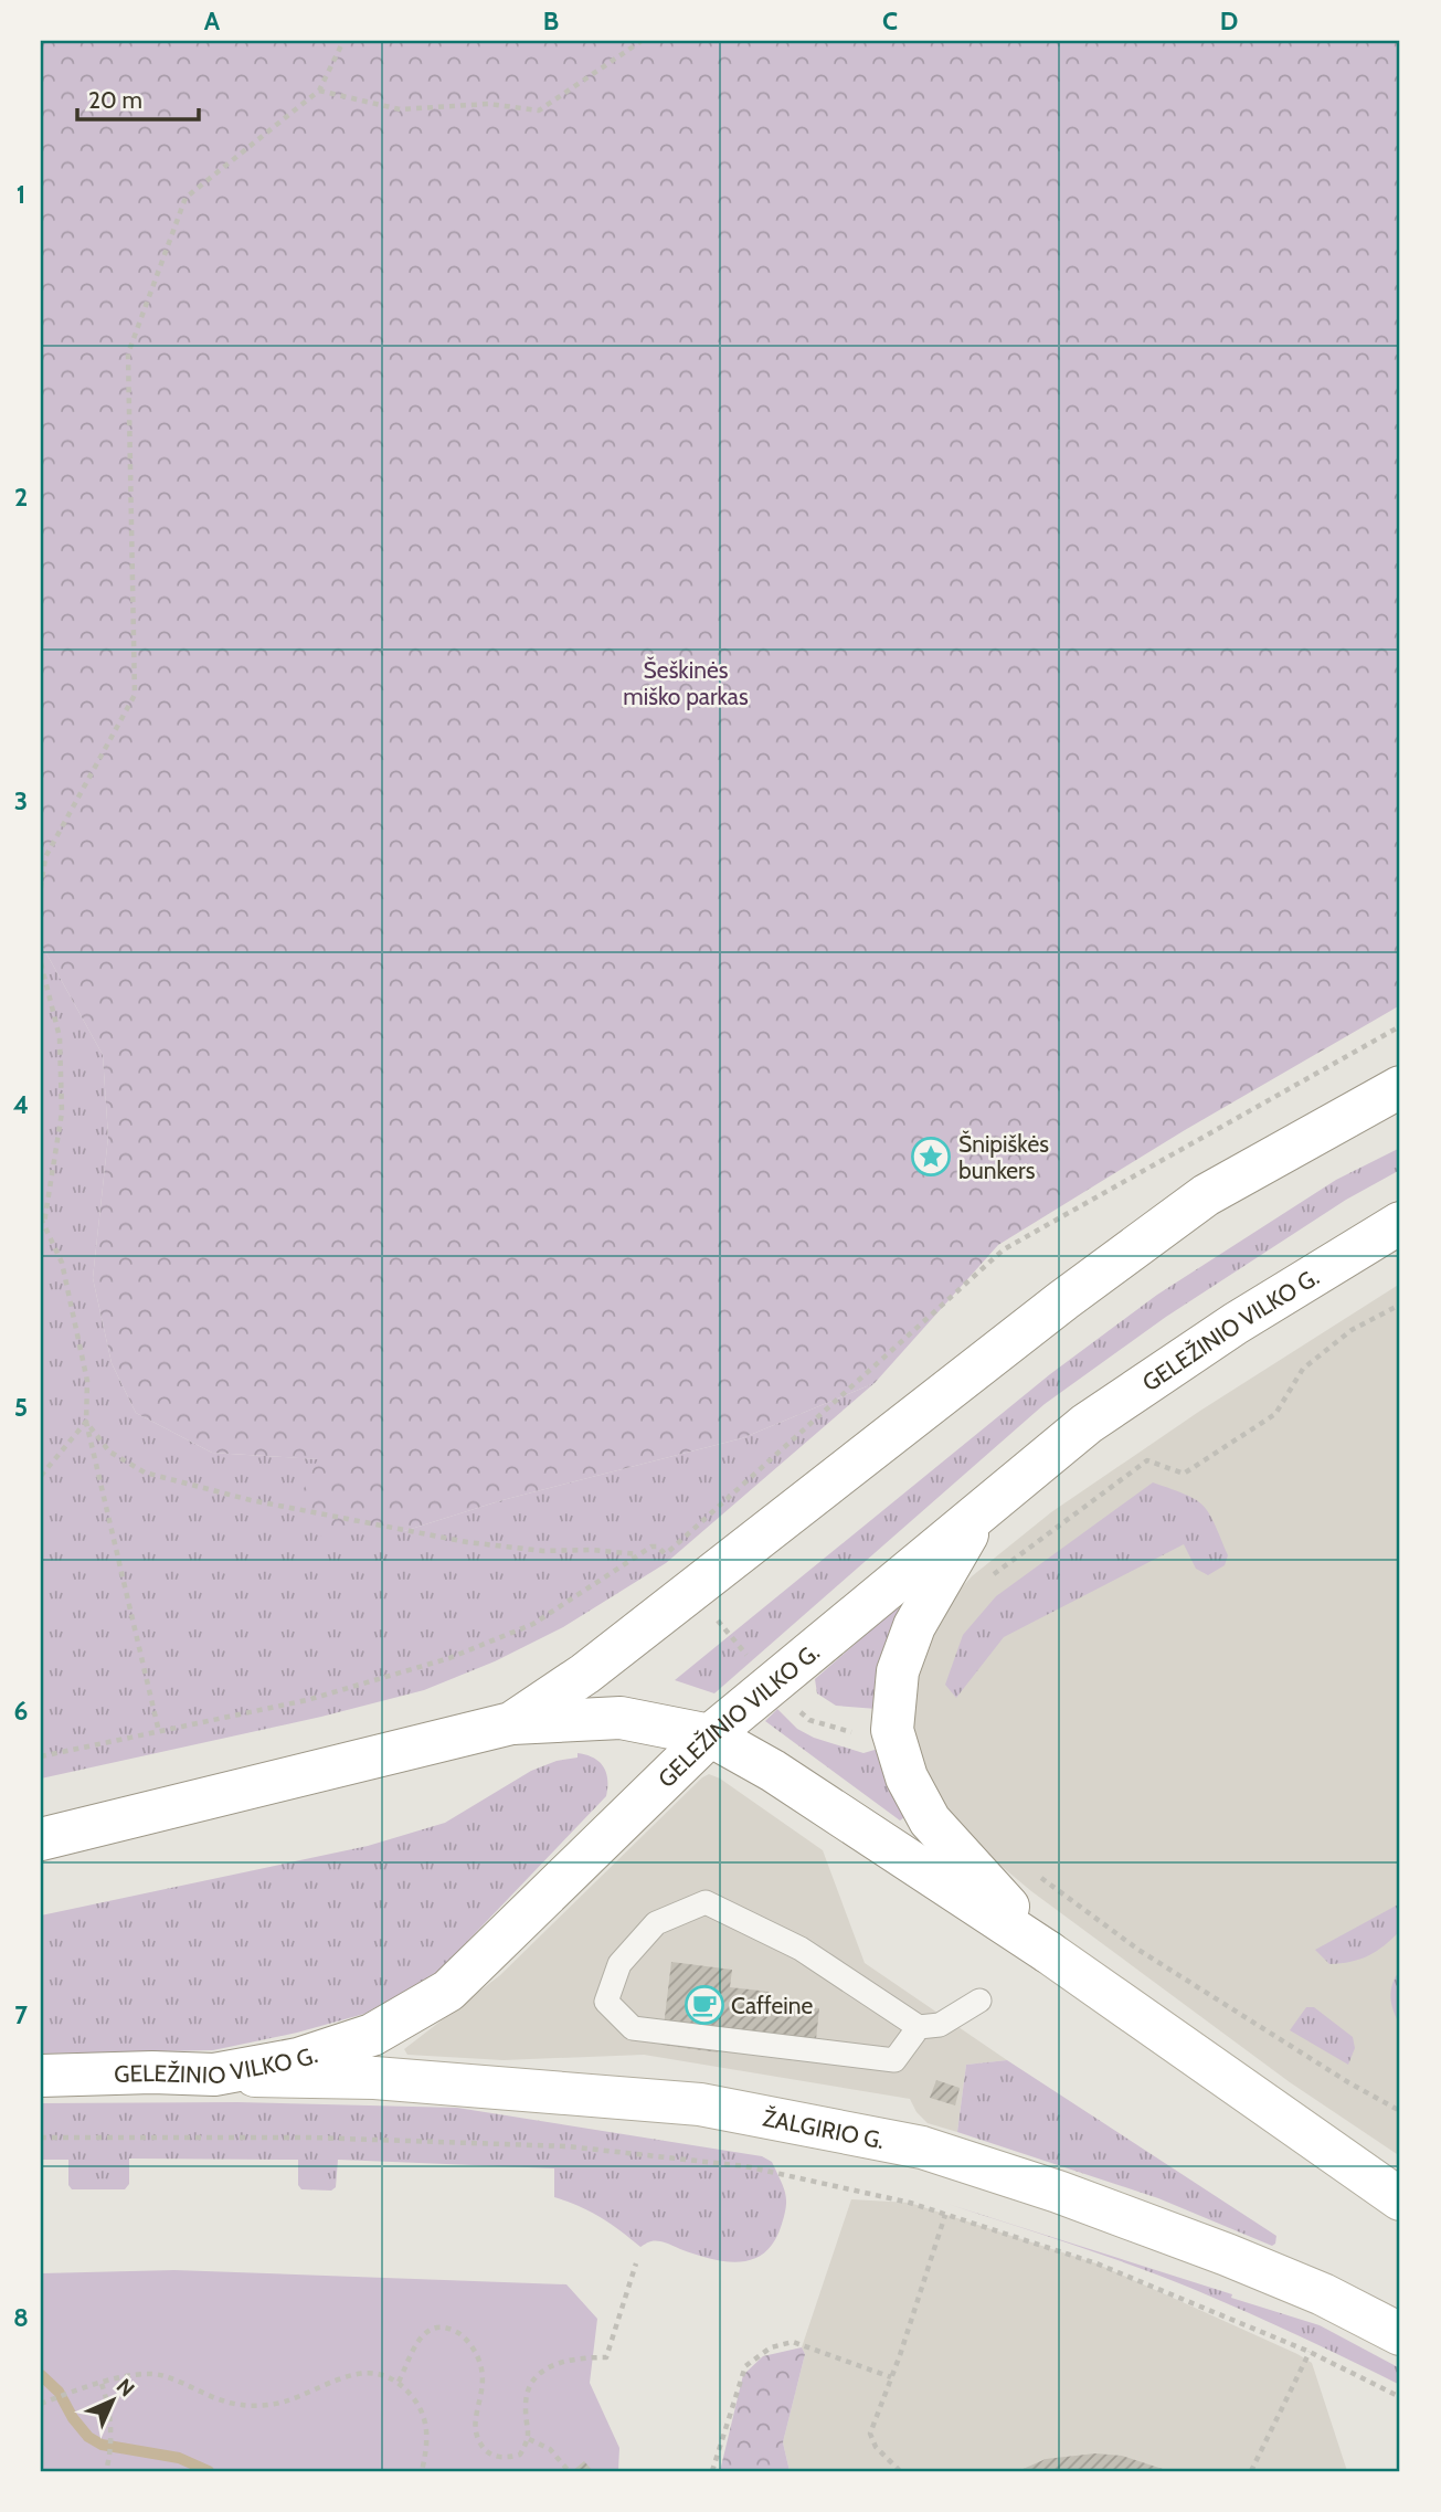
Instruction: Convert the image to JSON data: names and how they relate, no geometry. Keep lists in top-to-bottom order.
{
  "streets": {
    "main road": ["GELEŽINIO VILKO G.", "ŽALGIRIO G."]
  },
  "crossings": [
    ["GELEŽINIO VILKO G.", "ŽALGIRIO G."]
  ],
  "parks": ["Šeškinės miško parkas"],
  "places": {
    "place": ["Šnipiškės bunkers"],
    "cafe": ["Caffeine"]
  },
  "scale_bar": "20 m",
  "north": "top right",
  "grid": {
    "columns": [
      "A",
      "B",
      "C",
      "D"
    ],
    "rows": [
      "1",
      "2",
      "3",
      "4",
      "5",
      "6",
      "7",
      "8"
    ]
  }
}
